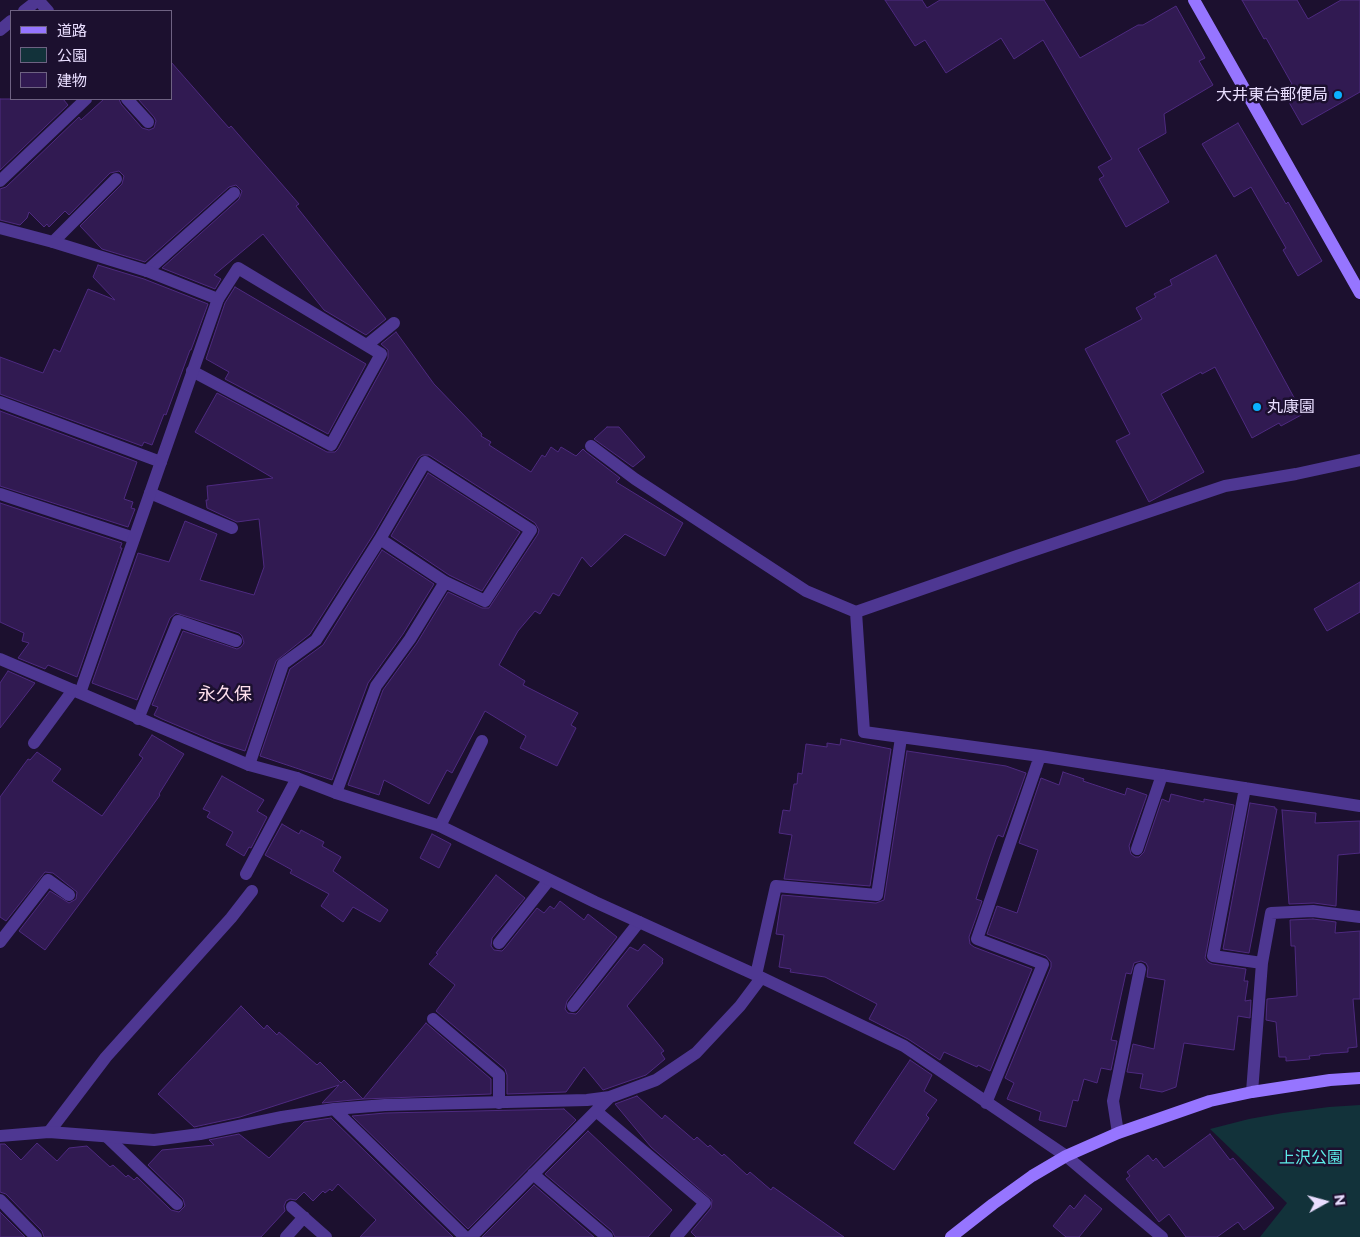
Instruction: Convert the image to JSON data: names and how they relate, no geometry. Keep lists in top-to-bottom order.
{
  "districts": ["永久保"],
  "parks": ["上沢公園"],
  "places": ["大井東台郵便局", "丸康園"],
  "legend": ["道路", "公園", "建物"],
  "north": "right"
}
